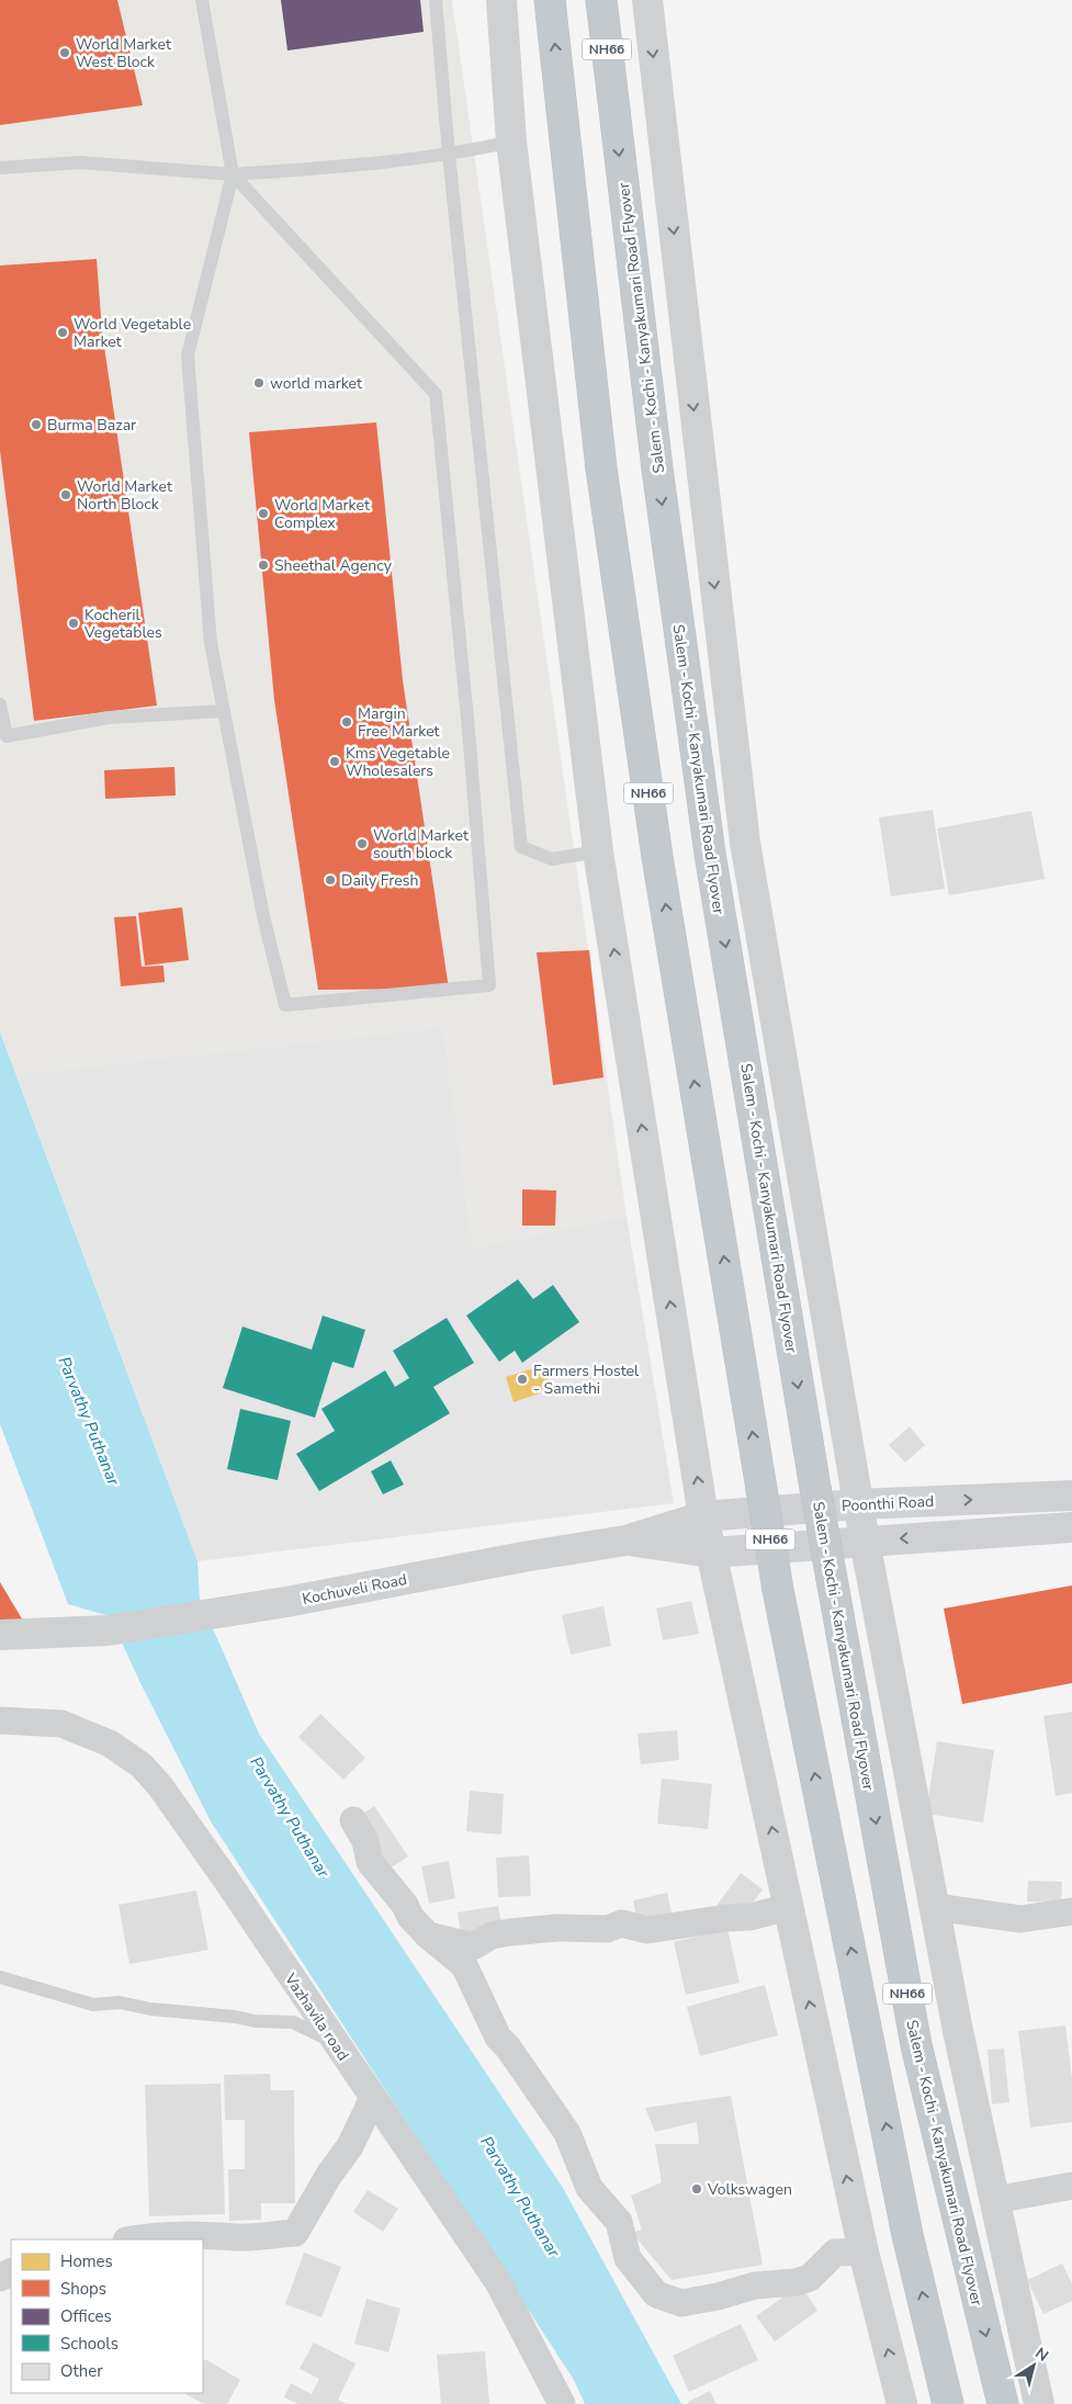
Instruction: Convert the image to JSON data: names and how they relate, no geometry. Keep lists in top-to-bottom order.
{
  "streets": {
    "highway": ["NH66", "Salem - Kochi - Kanyakumari Road Flyover"],
    "main road": ["Poonthi Road"],
    "street": ["Kochuveli Road", "Vazhavila road"]
  },
  "crossings": [
    ["Poonthi Road", "Kochuveli Road"]
  ],
  "water": ["Parvathy Puthanar"],
  "places": [
    "World Market West Block",
    "World Vegetable Market",
    "world market",
    "Burma Bazar",
    "World Market North Block",
    "World Market Complex",
    "Sheethal Agency",
    "Kocheril Vegetables",
    "Margin Free Market",
    "Kms Vegetable Wholesalers",
    "World Market south block",
    "Daily Fresh",
    "Farmers Hostel - Samethi",
    "Volkswagen"
  ],
  "legend": [
    "Homes",
    "Shops",
    "Offices",
    "Schools",
    "Other"
  ],
  "north": "top right"
}
